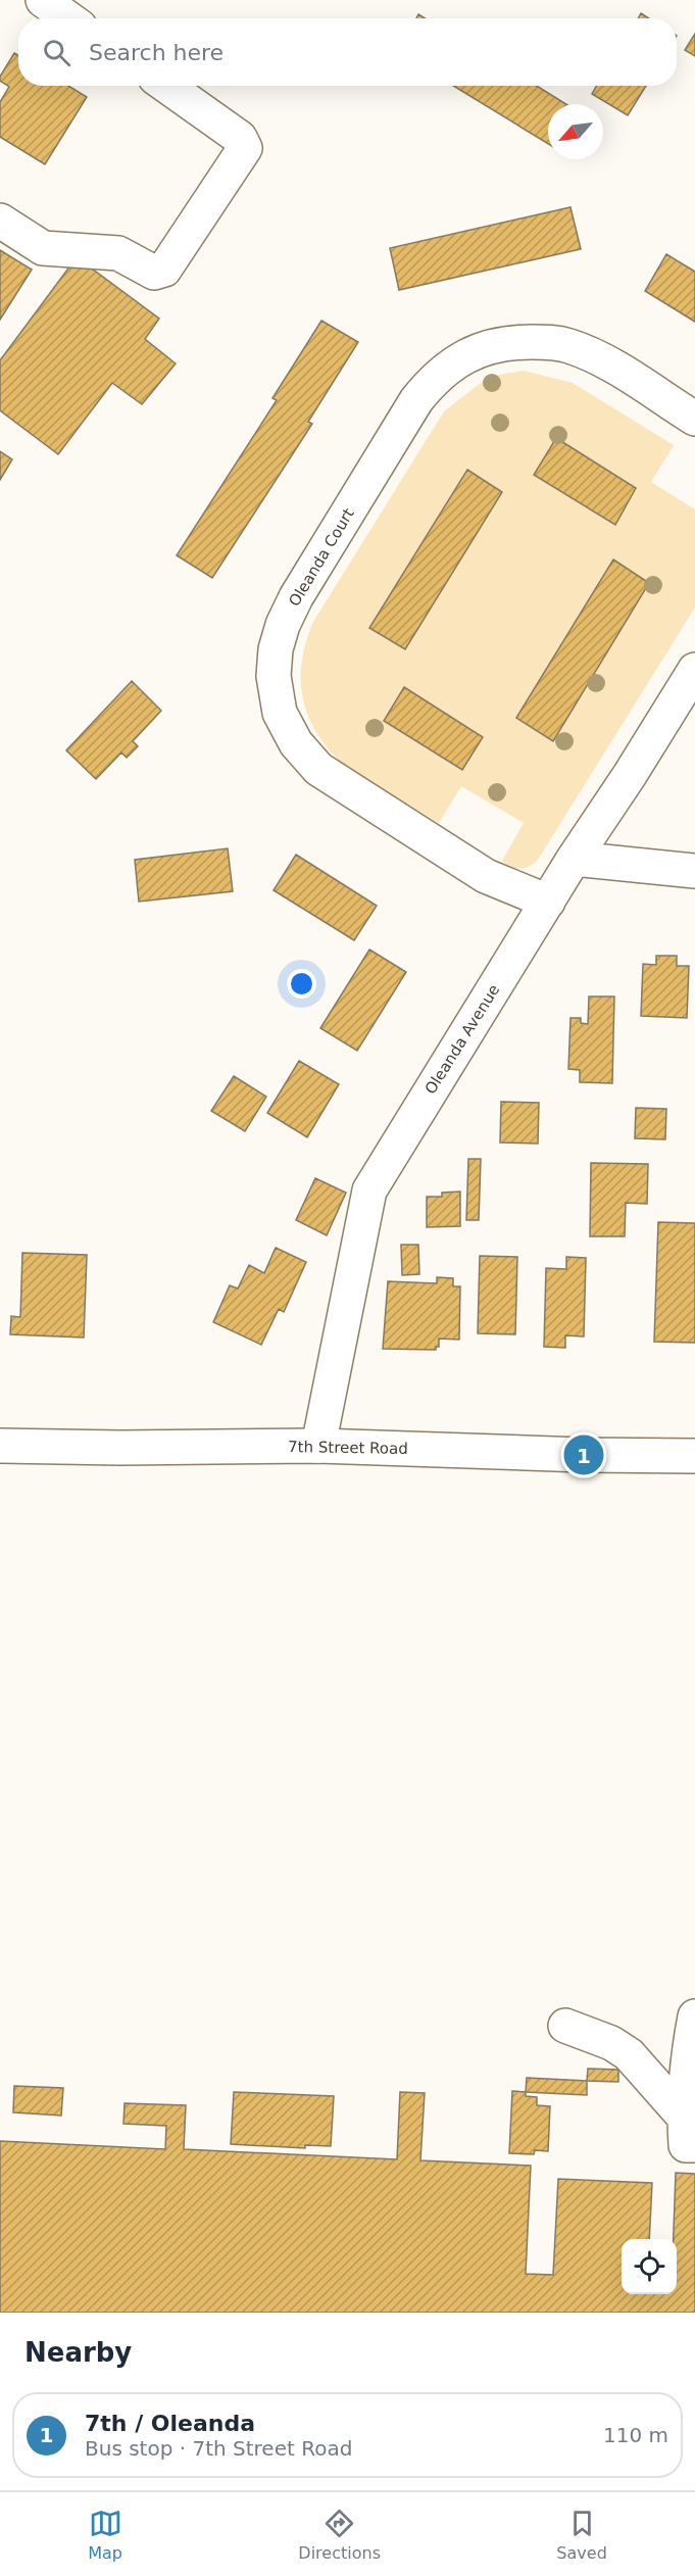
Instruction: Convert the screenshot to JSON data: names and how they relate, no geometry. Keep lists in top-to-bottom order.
{
  "streets": {
    "street": ["Oleanda Court", "Oleanda Avenue", "7th Street Road"]
  },
  "crossings": [
    ["Oleanda Court", "Oleanda Avenue"],
    ["Oleanda Avenue", "7th Street Road"]
  ],
  "north": "bottom left",
  "page": {
    "search": "Search here",
    "pins": "1",
    "heading": "Nearby",
    "list": [
      {
        "mark": "1",
        "name": "7th / Oleanda",
        "note": "Bus stop · 7th Street Road",
        "value": "110 m"
      }
    ],
    "nav": ["Map", "Directions", "Saved"]
  }
}
